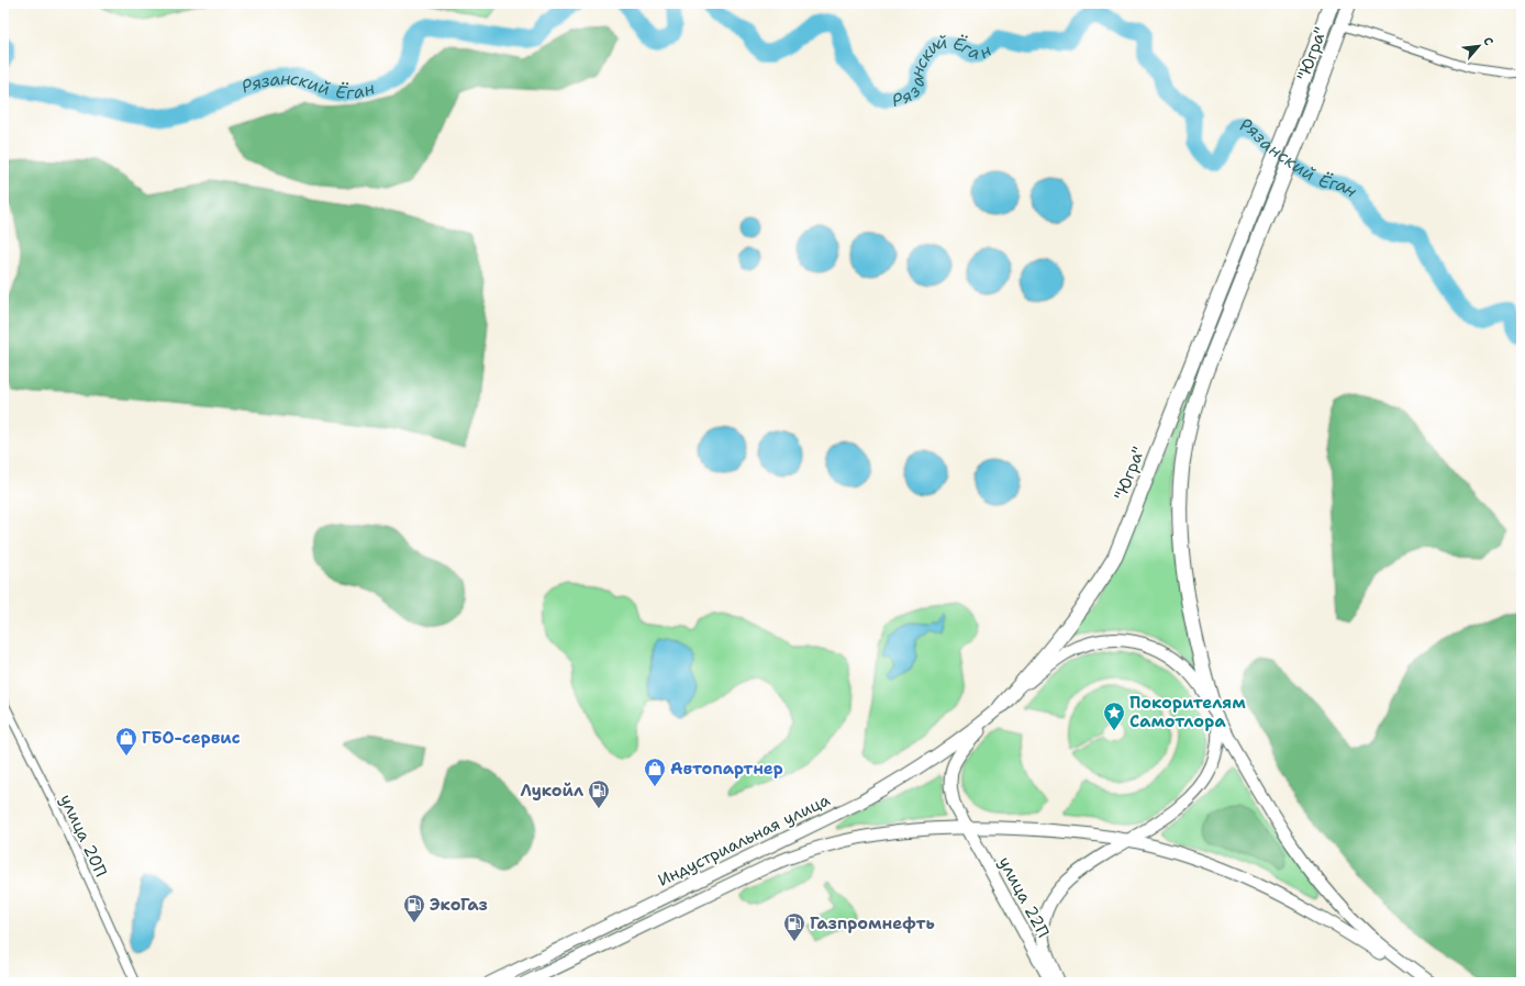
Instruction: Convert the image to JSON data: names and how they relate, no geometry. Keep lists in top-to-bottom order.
{
  "streets": {
    "highway": ["\"Югра\""],
    "main road": ["Индустриальная улица", "улица 22П"],
    "street": ["улица 20П"]
  },
  "crossings": [
    ["\"Югра\"", "Индустриальная улица"],
    ["\"Югра\"", "улица 22П"],
    ["Индустриальная улица", "улица 22П"]
  ],
  "water": ["Рязанский Ёган"],
  "places": {
    "place": ["Покорителям Самотлора"],
    "shop": ["ГБО-сервис", "Автопартнер"],
    "fuel station": ["Лукойл", "ЭкоГаз", "Газпромнефть"]
  },
  "north": "top right"
}
